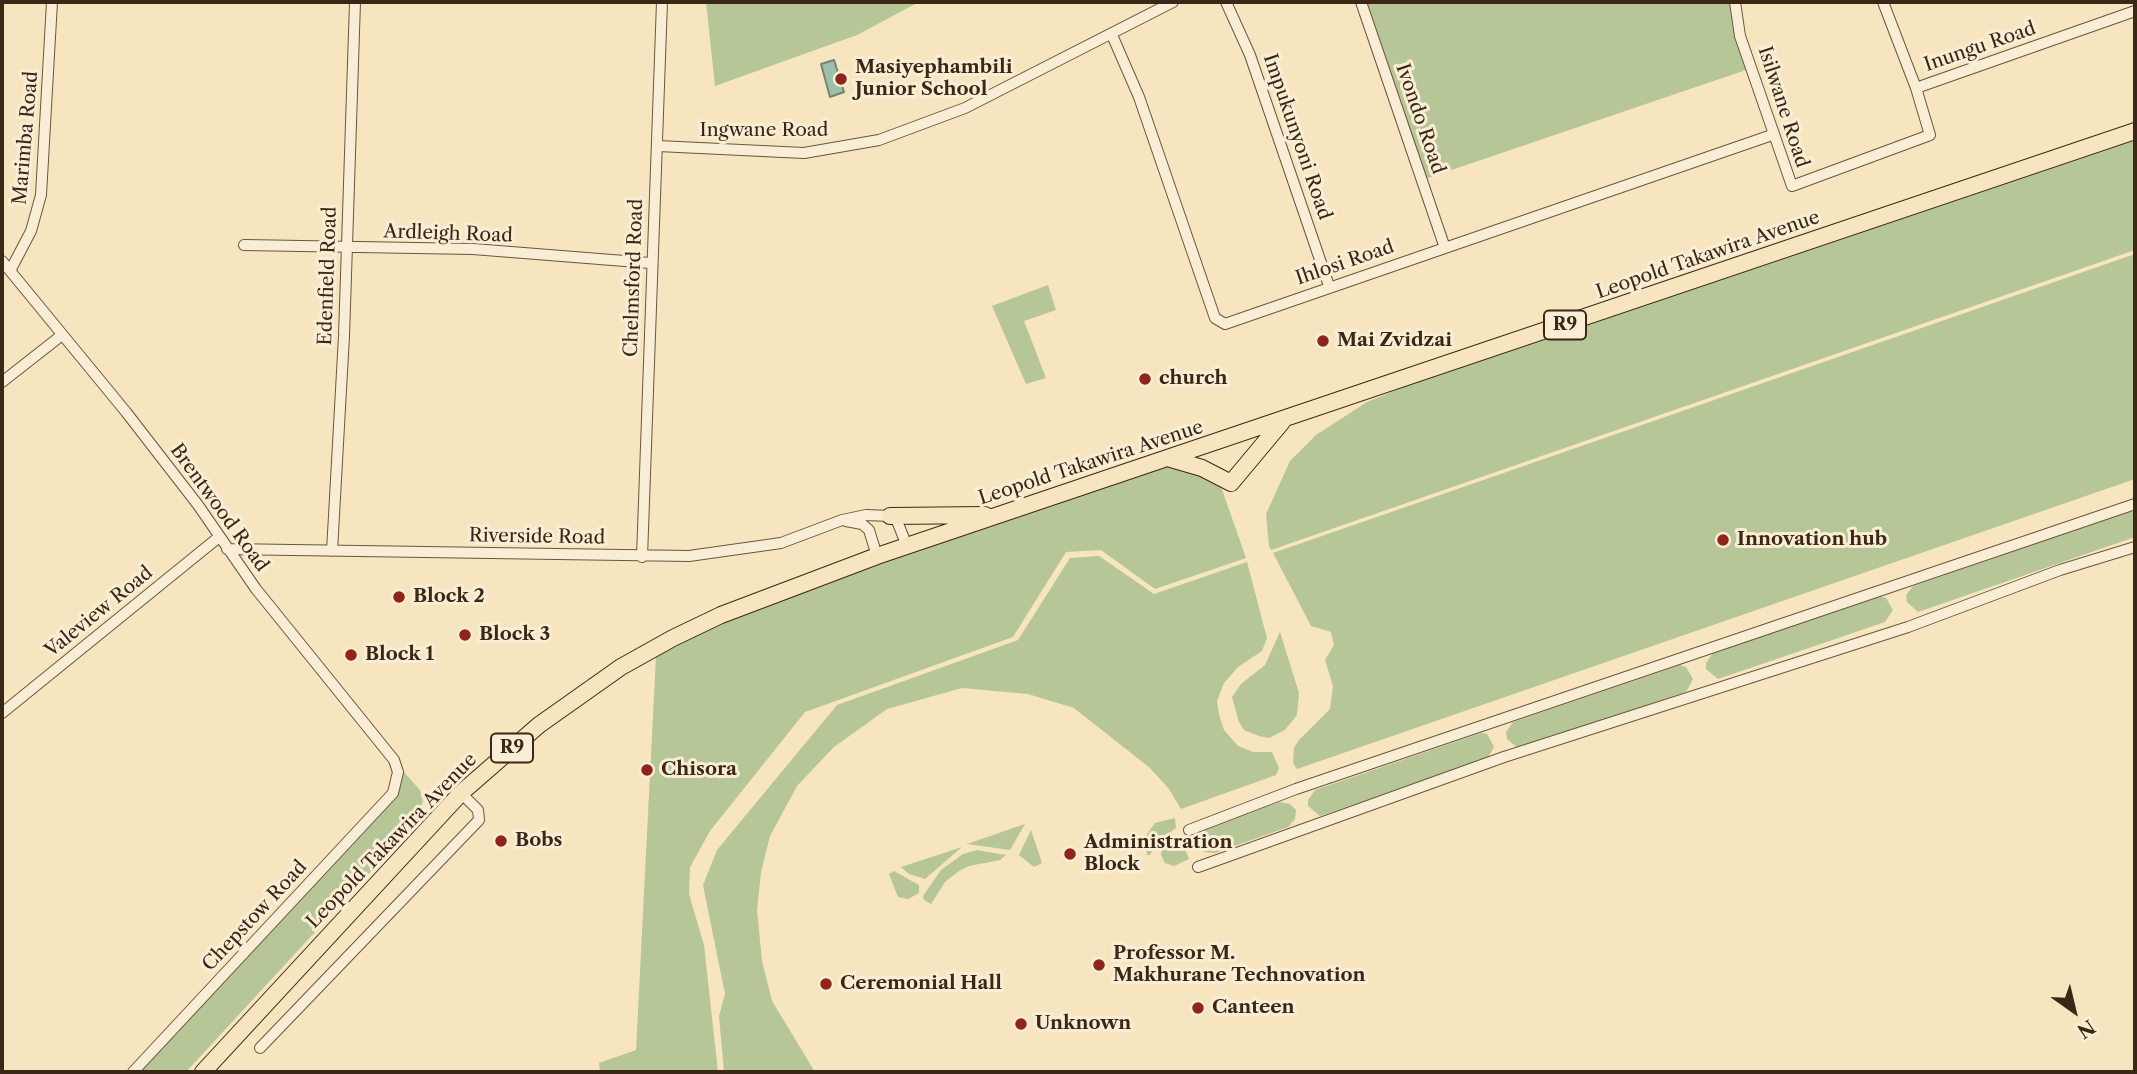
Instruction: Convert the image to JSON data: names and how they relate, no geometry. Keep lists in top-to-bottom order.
{
  "streets": {
    "highway": ["Leopold Takawira Avenue", "R9"],
    "street": [
      "Inungu Road",
      "Isilwane Road",
      "Ivondo Road",
      "Ingwane Road",
      "Impukunyoni Road",
      "Marimba Road",
      "Ardleigh Road",
      "Ihlosi Road",
      "Edenfield Road",
      "Chelmsford Road",
      "Brentwood Road",
      "Riverside Road",
      "Valeview Road",
      "Chepstow Road"
    ]
  },
  "crossings": [
    ["Inungu Road", "Isilwane Road"],
    ["Isilwane Road", "Ihlosi Road"],
    ["Ivondo Road", "Ihlosi Road"],
    ["Ingwane Road", "Ihlosi Road"],
    ["Ingwane Road", "Chelmsford Road"],
    ["Impukunyoni Road", "Ihlosi Road"],
    ["Marimba Road", "Brentwood Road"],
    ["Ardleigh Road", "Edenfield Road"],
    ["Ardleigh Road", "Chelmsford Road"],
    ["Edenfield Road", "Riverside Road"],
    ["Chelmsford Road", "Riverside Road"],
    ["Brentwood Road", "Riverside Road"],
    ["Brentwood Road", "Valeview Road"],
    ["Brentwood Road", "Chepstow Road"]
  ],
  "places": [
    "Masiyephambili Junior School",
    "Mai Zvidzai",
    "church",
    "Innovation hub",
    "Block 2",
    "Block 3",
    "Block 1",
    "Chisora",
    "Bobs",
    "Administration Block",
    "Professor M. Makhurane Technovation",
    "Ceremonial Hall",
    "Canteen",
    "Unknown"
  ],
  "north": "bottom right"
}
